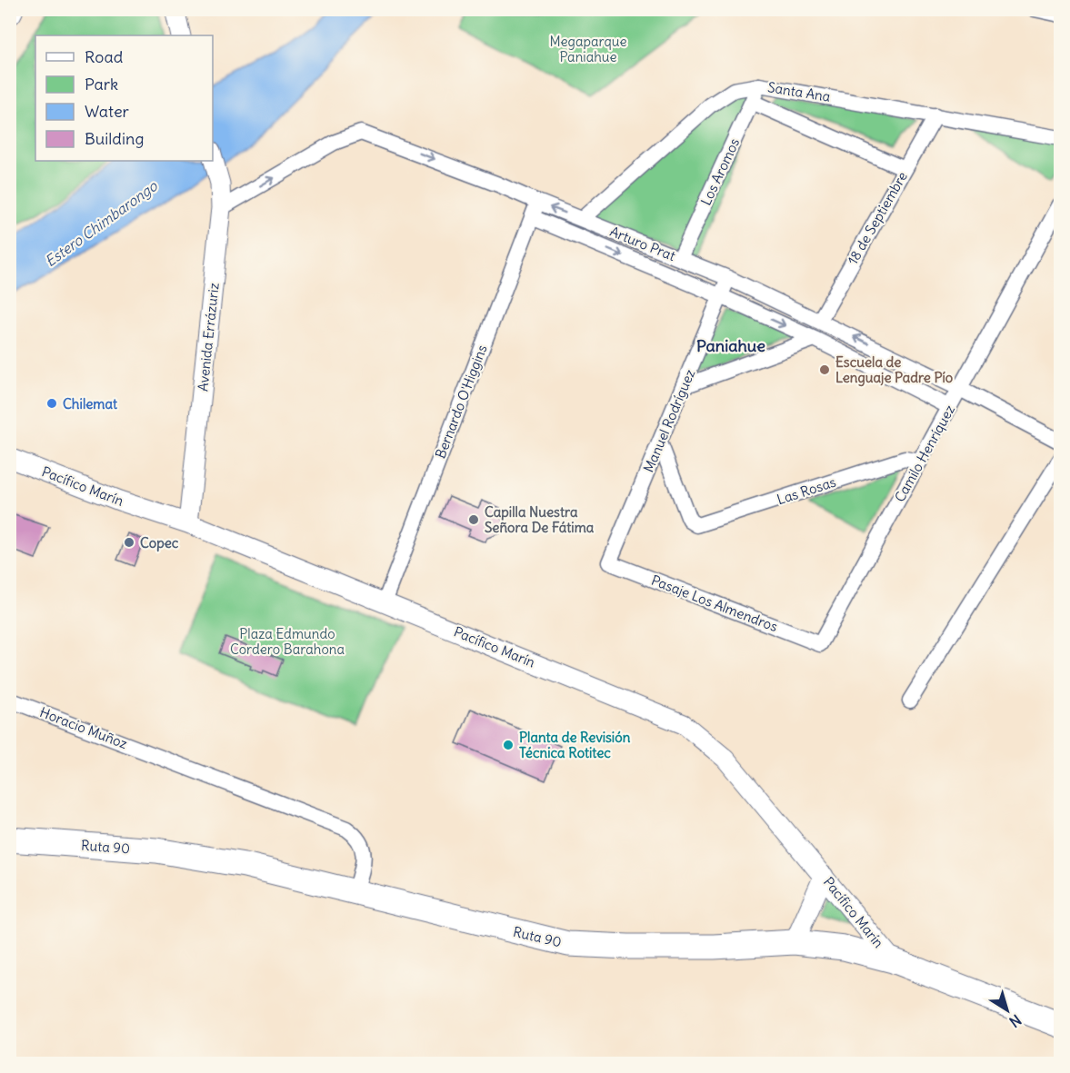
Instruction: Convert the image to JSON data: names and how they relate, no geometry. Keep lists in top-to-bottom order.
{
  "streets": {
    "main road": ["Ruta 90"],
    "street": [
      "Santa Ana",
      "Los Aromos",
      "18 de Septiembre",
      "Arturo Prat",
      "Avenida Errázuriz",
      "Bernardo O'Higgins",
      "Manuel Rodríguez",
      "Camilo Henríquez",
      "Pacífico Marín",
      "Las Rosas",
      "Pasaje Los Almendros",
      "Horacio Muñoz"
    ]
  },
  "crossings": [
    ["Santa Ana", "Los Aromos"],
    ["Santa Ana", "18 de Septiembre"],
    ["Santa Ana", "Arturo Prat"],
    ["Los Aromos", "Arturo Prat"],
    ["18 de Septiembre", "Arturo Prat"],
    ["Arturo Prat", "Avenida Errázuriz"],
    ["Arturo Prat", "Bernardo O'Higgins"],
    ["Arturo Prat", "Manuel Rodríguez"],
    ["Arturo Prat", "Camilo Henríquez"],
    ["Avenida Errázuriz", "Pacífico Marín"],
    ["Bernardo O'Higgins", "Pacífico Marín"],
    ["Manuel Rodríguez", "Las Rosas"],
    ["Manuel Rodríguez", "Pasaje Los Almendros"],
    ["Camilo Henríquez", "Las Rosas"],
    ["Camilo Henríquez", "Pasaje Los Almendros"],
    ["Pacífico Marín", "Ruta 90"],
    ["Horacio Muñoz", "Ruta 90"]
  ],
  "districts": ["Paniahue"],
  "water": ["Estero Chimbarongo"],
  "parks": ["Megaparque Paniahue", "Plaza Edmundo Cordero Barahona"],
  "places": [
    "Escuela de Lenguaje Padre Pío",
    "Chilemat",
    "Capilla Nuestra Señora De Fátima",
    "Copec",
    "Planta de Revisión Técnica Rotitec"
  ],
  "legend": [
    "Road",
    "Park",
    "Water",
    "Building"
  ],
  "north": "bottom right"
}
